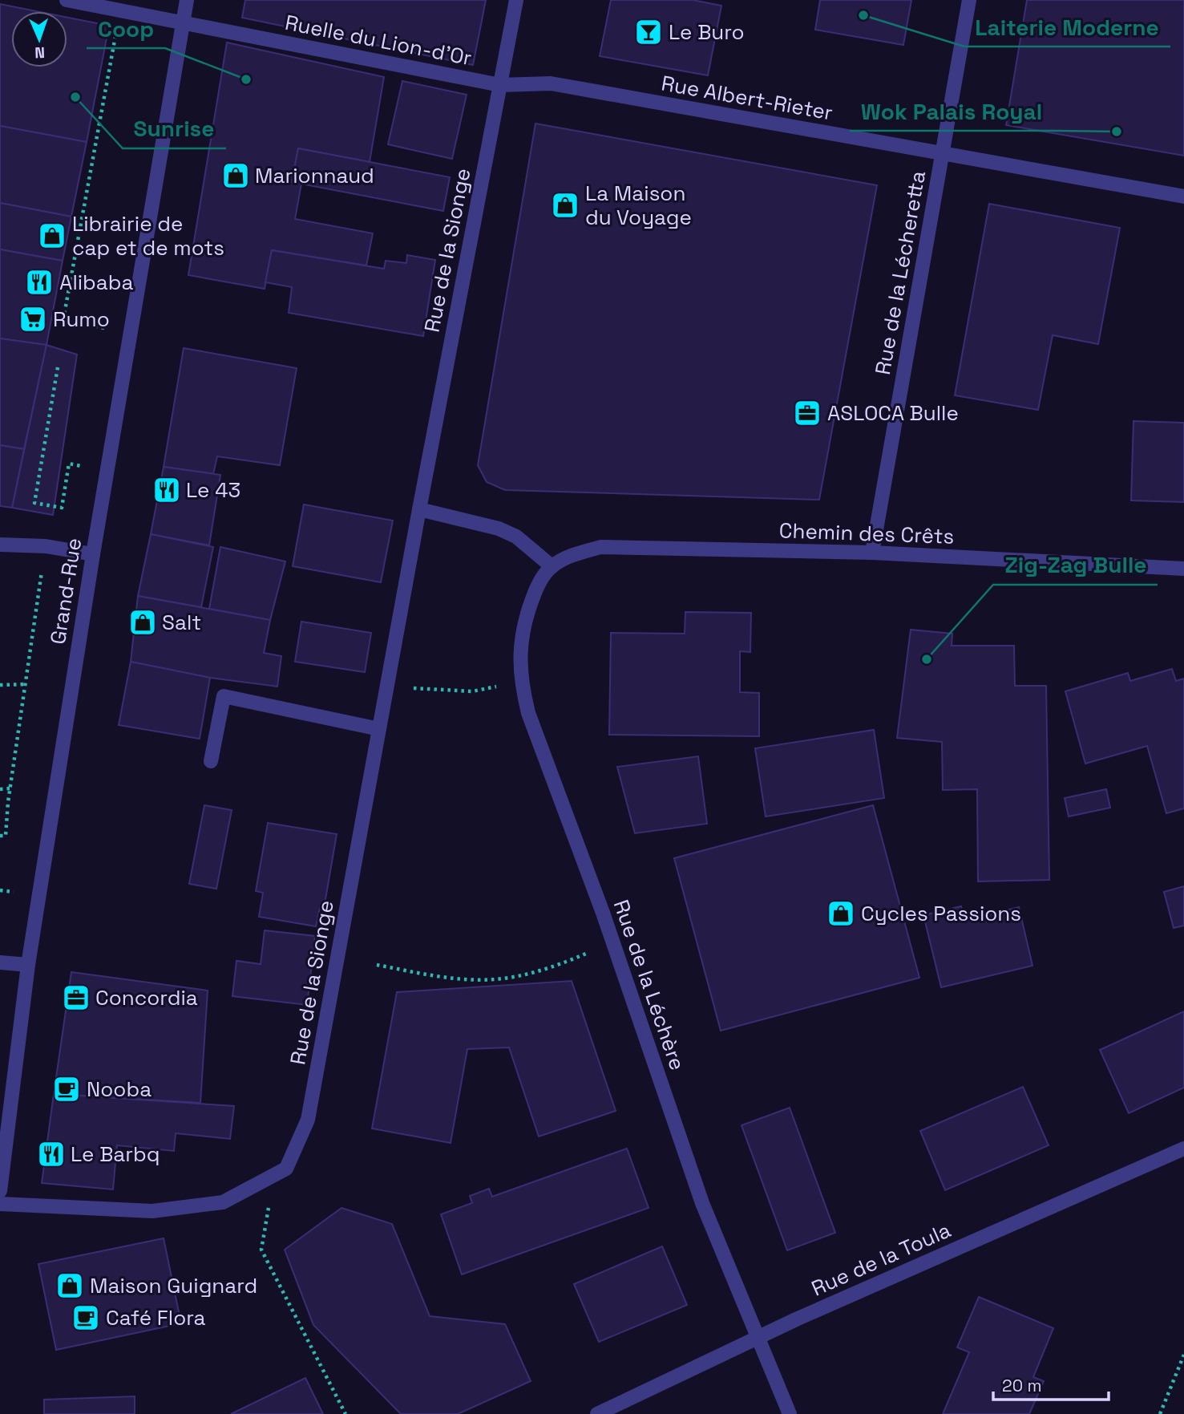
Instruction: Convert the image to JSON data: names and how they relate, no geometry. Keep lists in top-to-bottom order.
{
  "streets": {
    "street": [
      "Ruelle du Lion-d'Or",
      "Rue Albert-Rieter",
      "Rue de la Sionge",
      "Rue de la Lécheretta",
      "Chemin des Crêts",
      "Grand-Rue",
      "Rue de la Léchère",
      "Rue de la Toula"
    ]
  },
  "crossings": [
    ["Ruelle du Lion-d'Or", "Rue Albert-Rieter"],
    ["Ruelle du Lion-d'Or", "Rue de la Sionge"],
    ["Ruelle du Lion-d'Or", "Grand-Rue"],
    ["Rue Albert-Rieter", "Rue de la Sionge"],
    ["Rue Albert-Rieter", "Rue de la Lécheretta"],
    ["Rue de la Lécheretta", "Chemin des Crêts"],
    ["Chemin des Crêts", "Rue de la Léchère"],
    ["Rue de la Léchère", "Rue de la Toula"]
  ],
  "places": {
    "other": [
      "Laiterie Moderne",
      "Coop",
      "Sunrise",
      "Wok Palais Royal",
      "Zig-Zag Bulle"
    ],
    "bar": ["Le Buro"],
    "shop": [
      "Marionnaud",
      "La Maison du Voyage",
      "Librairie de cap et de mots",
      "Salt",
      "Cycles Passions",
      "Maison Guignard"
    ],
    "restaurant": ["Alibaba", "Le 43", "Le Barbq"],
    "supermarket": ["Rumo"],
    "office": ["ASLOCA Bulle", "Concordia"],
    "cafe": ["Nooba", "Café Flora"]
  },
  "scale_bar": "20 m",
  "north": "bottom"
}
